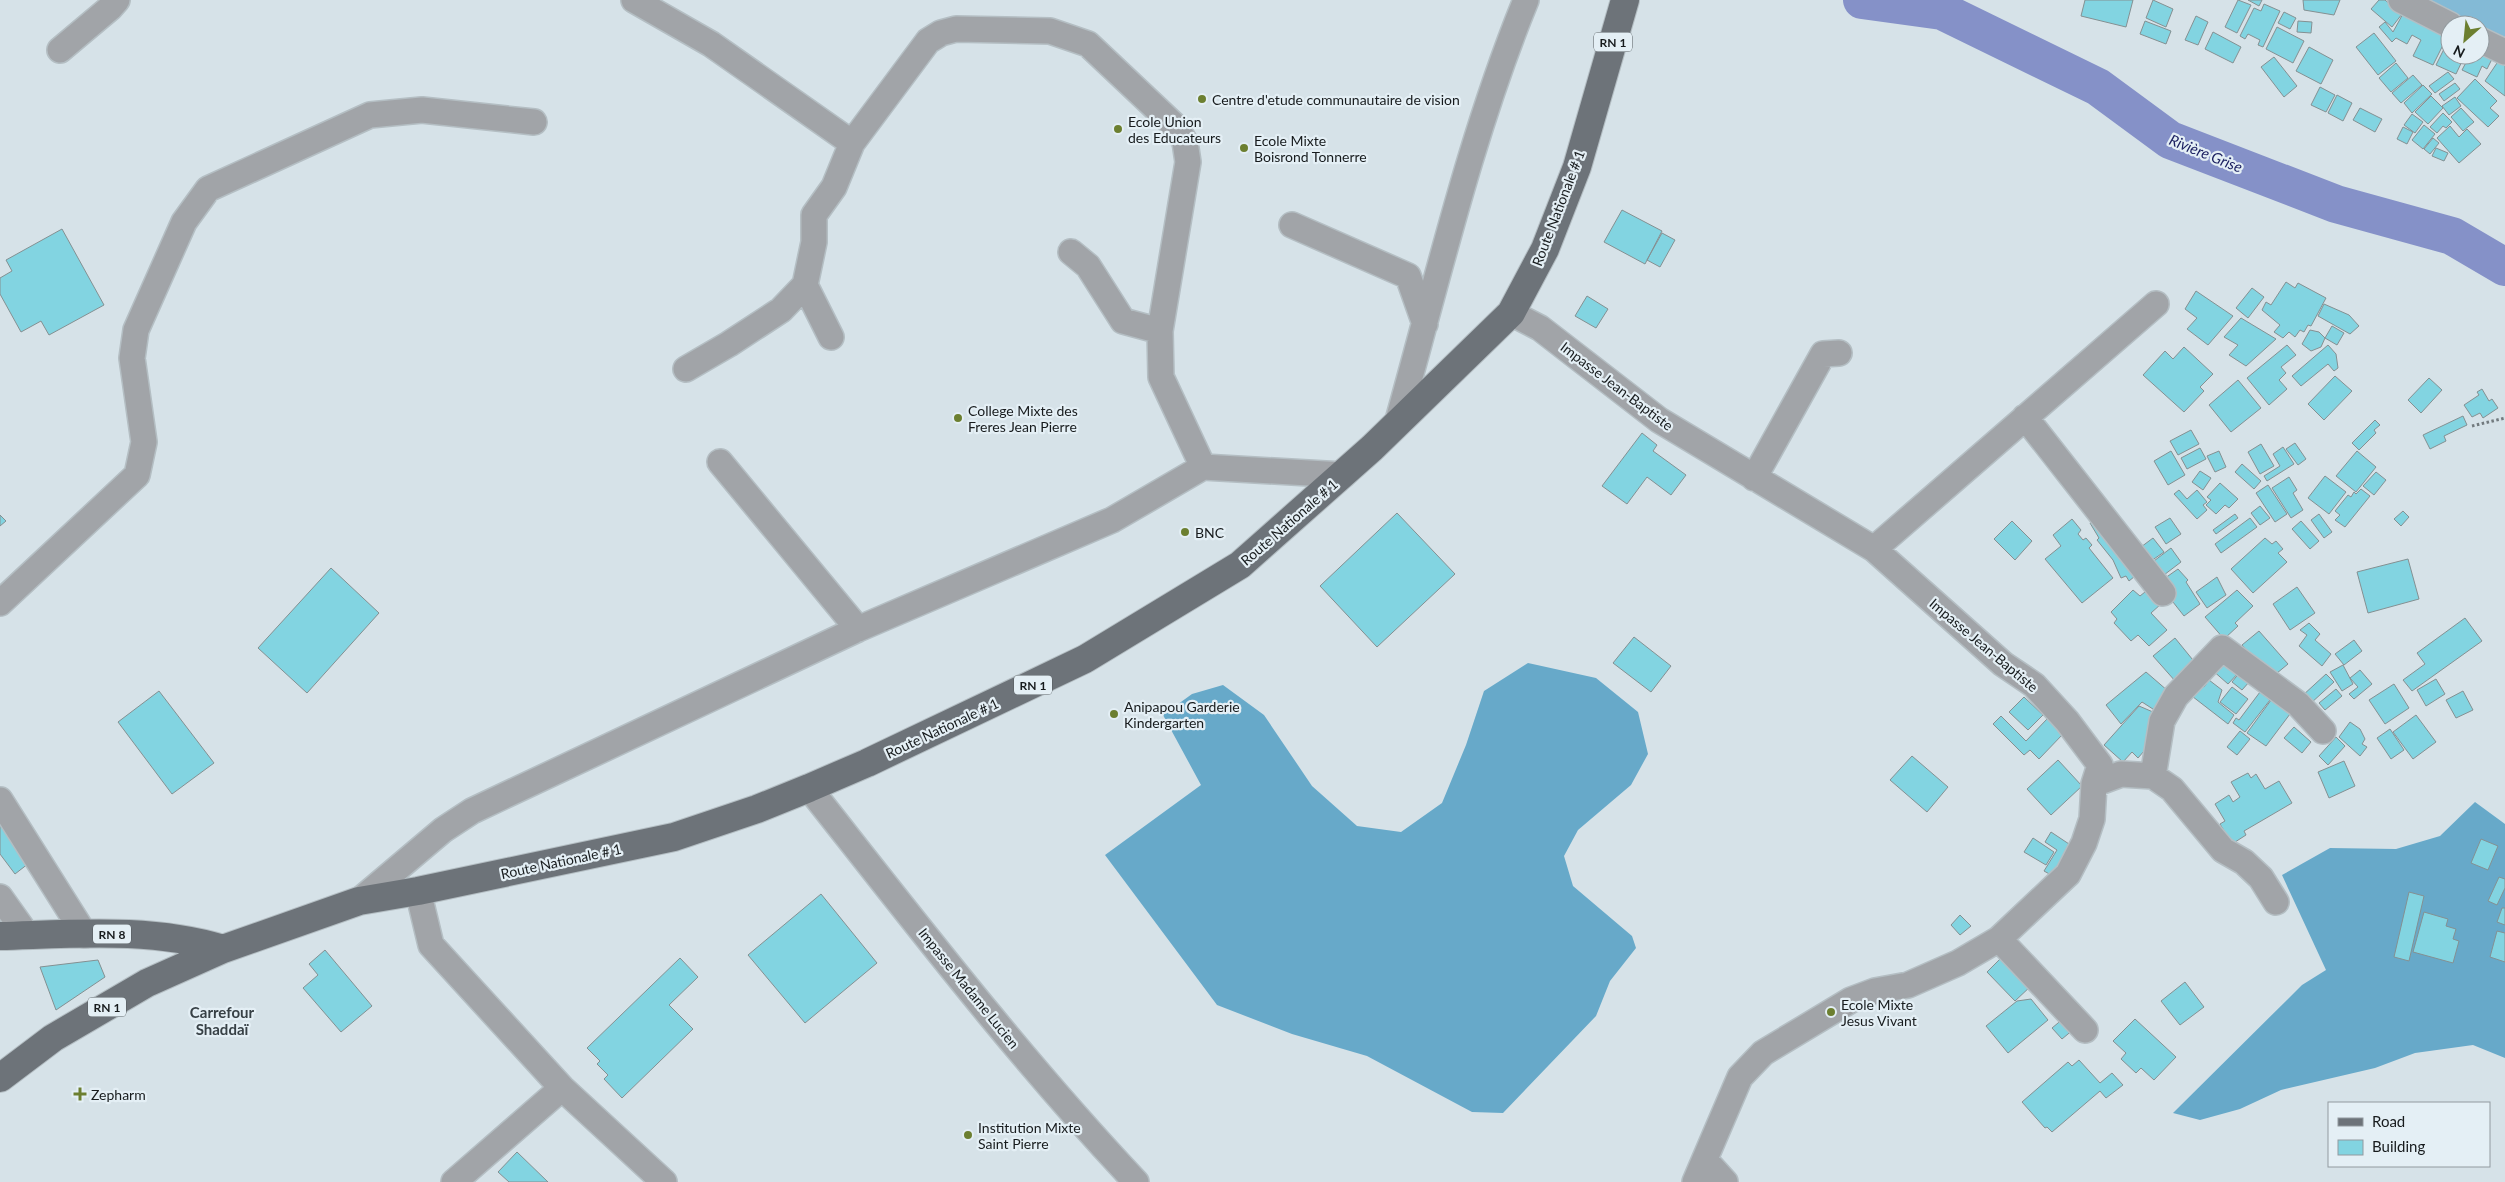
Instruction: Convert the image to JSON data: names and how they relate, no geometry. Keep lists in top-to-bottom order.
{
  "streets": {
    "main road": ["RN 1", "Route Nationale # 1", "RN 8"],
    "street": ["Impasse Jean-Baptiste", "Impasse Madame Lucien"]
  },
  "crossings": [
    ["Route Nationale # 1", "Impasse Jean-Baptiste"],
    ["Route Nationale # 1", "RN 8"],
    ["Route Nationale # 1", "Impasse Madame Lucien"]
  ],
  "districts": ["Carrefour Shaddaï"],
  "water": ["Rivière Grise"],
  "places": {
    "other": [
      "Centre d'etude communautaire de vision",
      "Ecole Union des Educateurs",
      "Ecole Mixte Boisrond Tonnerre",
      "College Mixte des Freres Jean Pierre",
      "BNC",
      "Anipapou Garderie Kindergarten",
      "Ecole Mixte Jesus Vivant",
      "Institution Mixte Saint Pierre"
    ],
    "health": ["Zepharm"]
  },
  "legend": ["Road", "Building"],
  "north": "bottom left"
}
